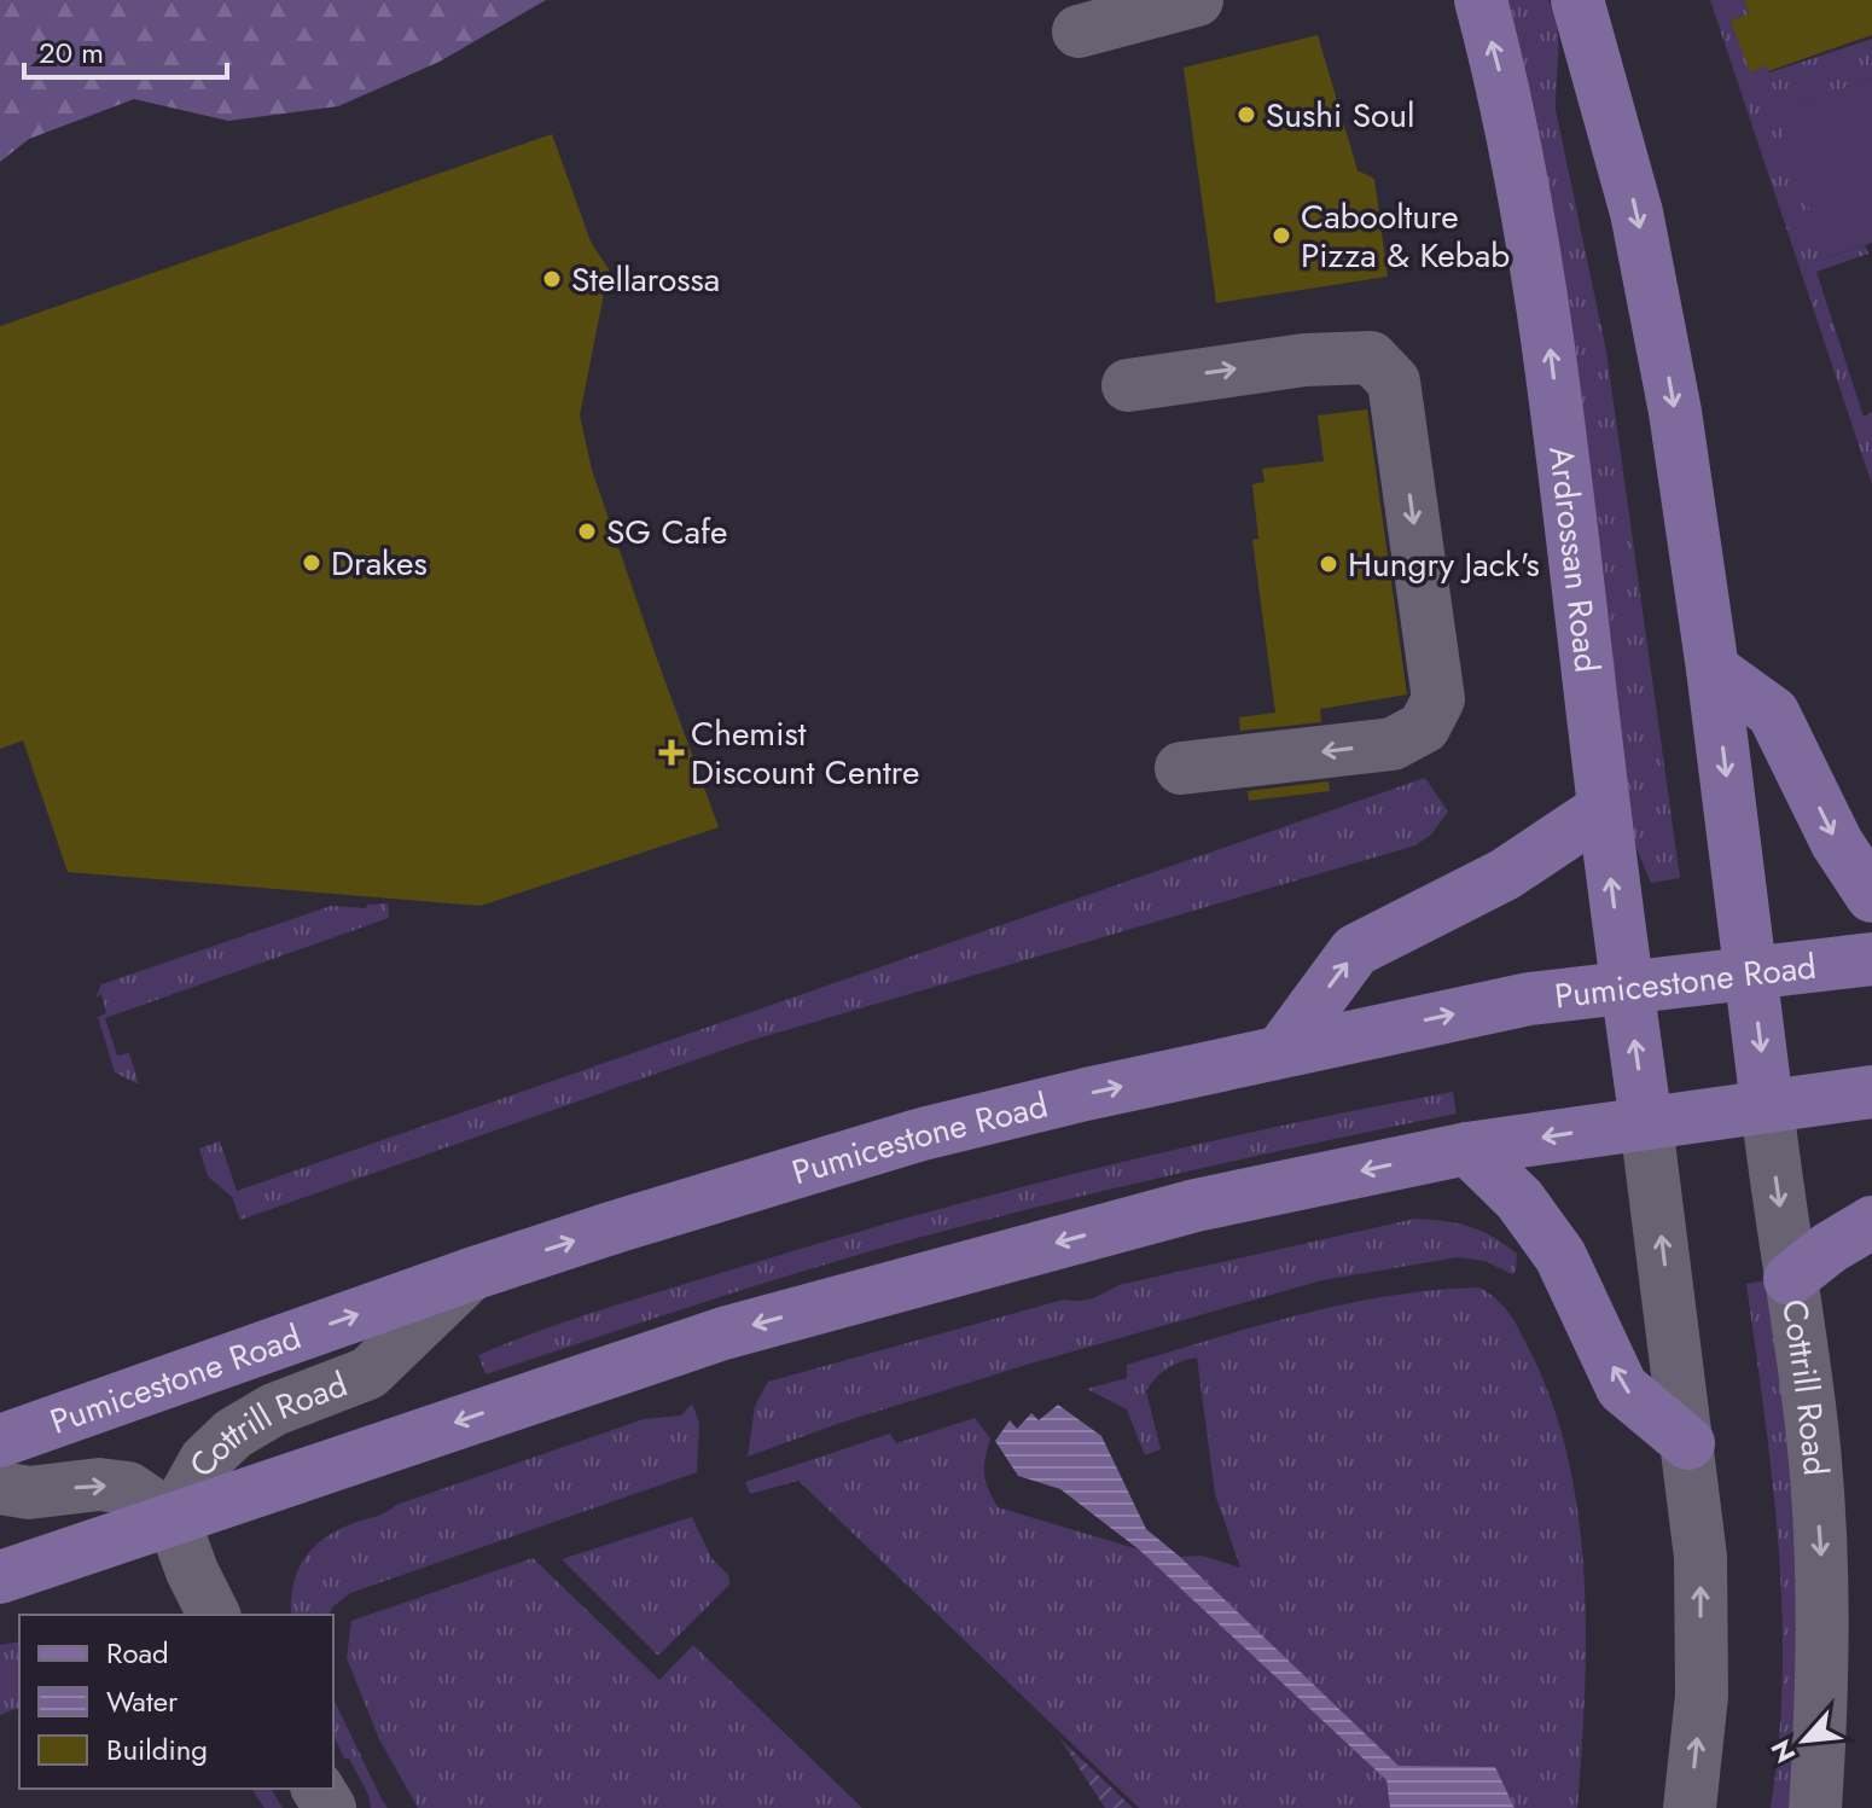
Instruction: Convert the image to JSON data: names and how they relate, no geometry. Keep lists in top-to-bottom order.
{
  "streets": {
    "main road": ["Ardrossan Road", "Pumicestone Road", "Cottrill Road"]
  },
  "crossings": [
    ["Ardrossan Road", "Pumicestone Road"],
    ["Pumicestone Road", "Cottrill Road"]
  ],
  "places": {
    "other": [
      "Sushi Soul",
      "Caboolture Pizza & Kebab",
      "Stellarossa",
      "SG Cafe",
      "Drakes",
      "Hungry Jack's"
    ],
    "health": ["Chemist Discount Centre"]
  },
  "legend": ["Road", "Water", "Building"],
  "scale_bar": "20 m",
  "north": "bottom left"
}
